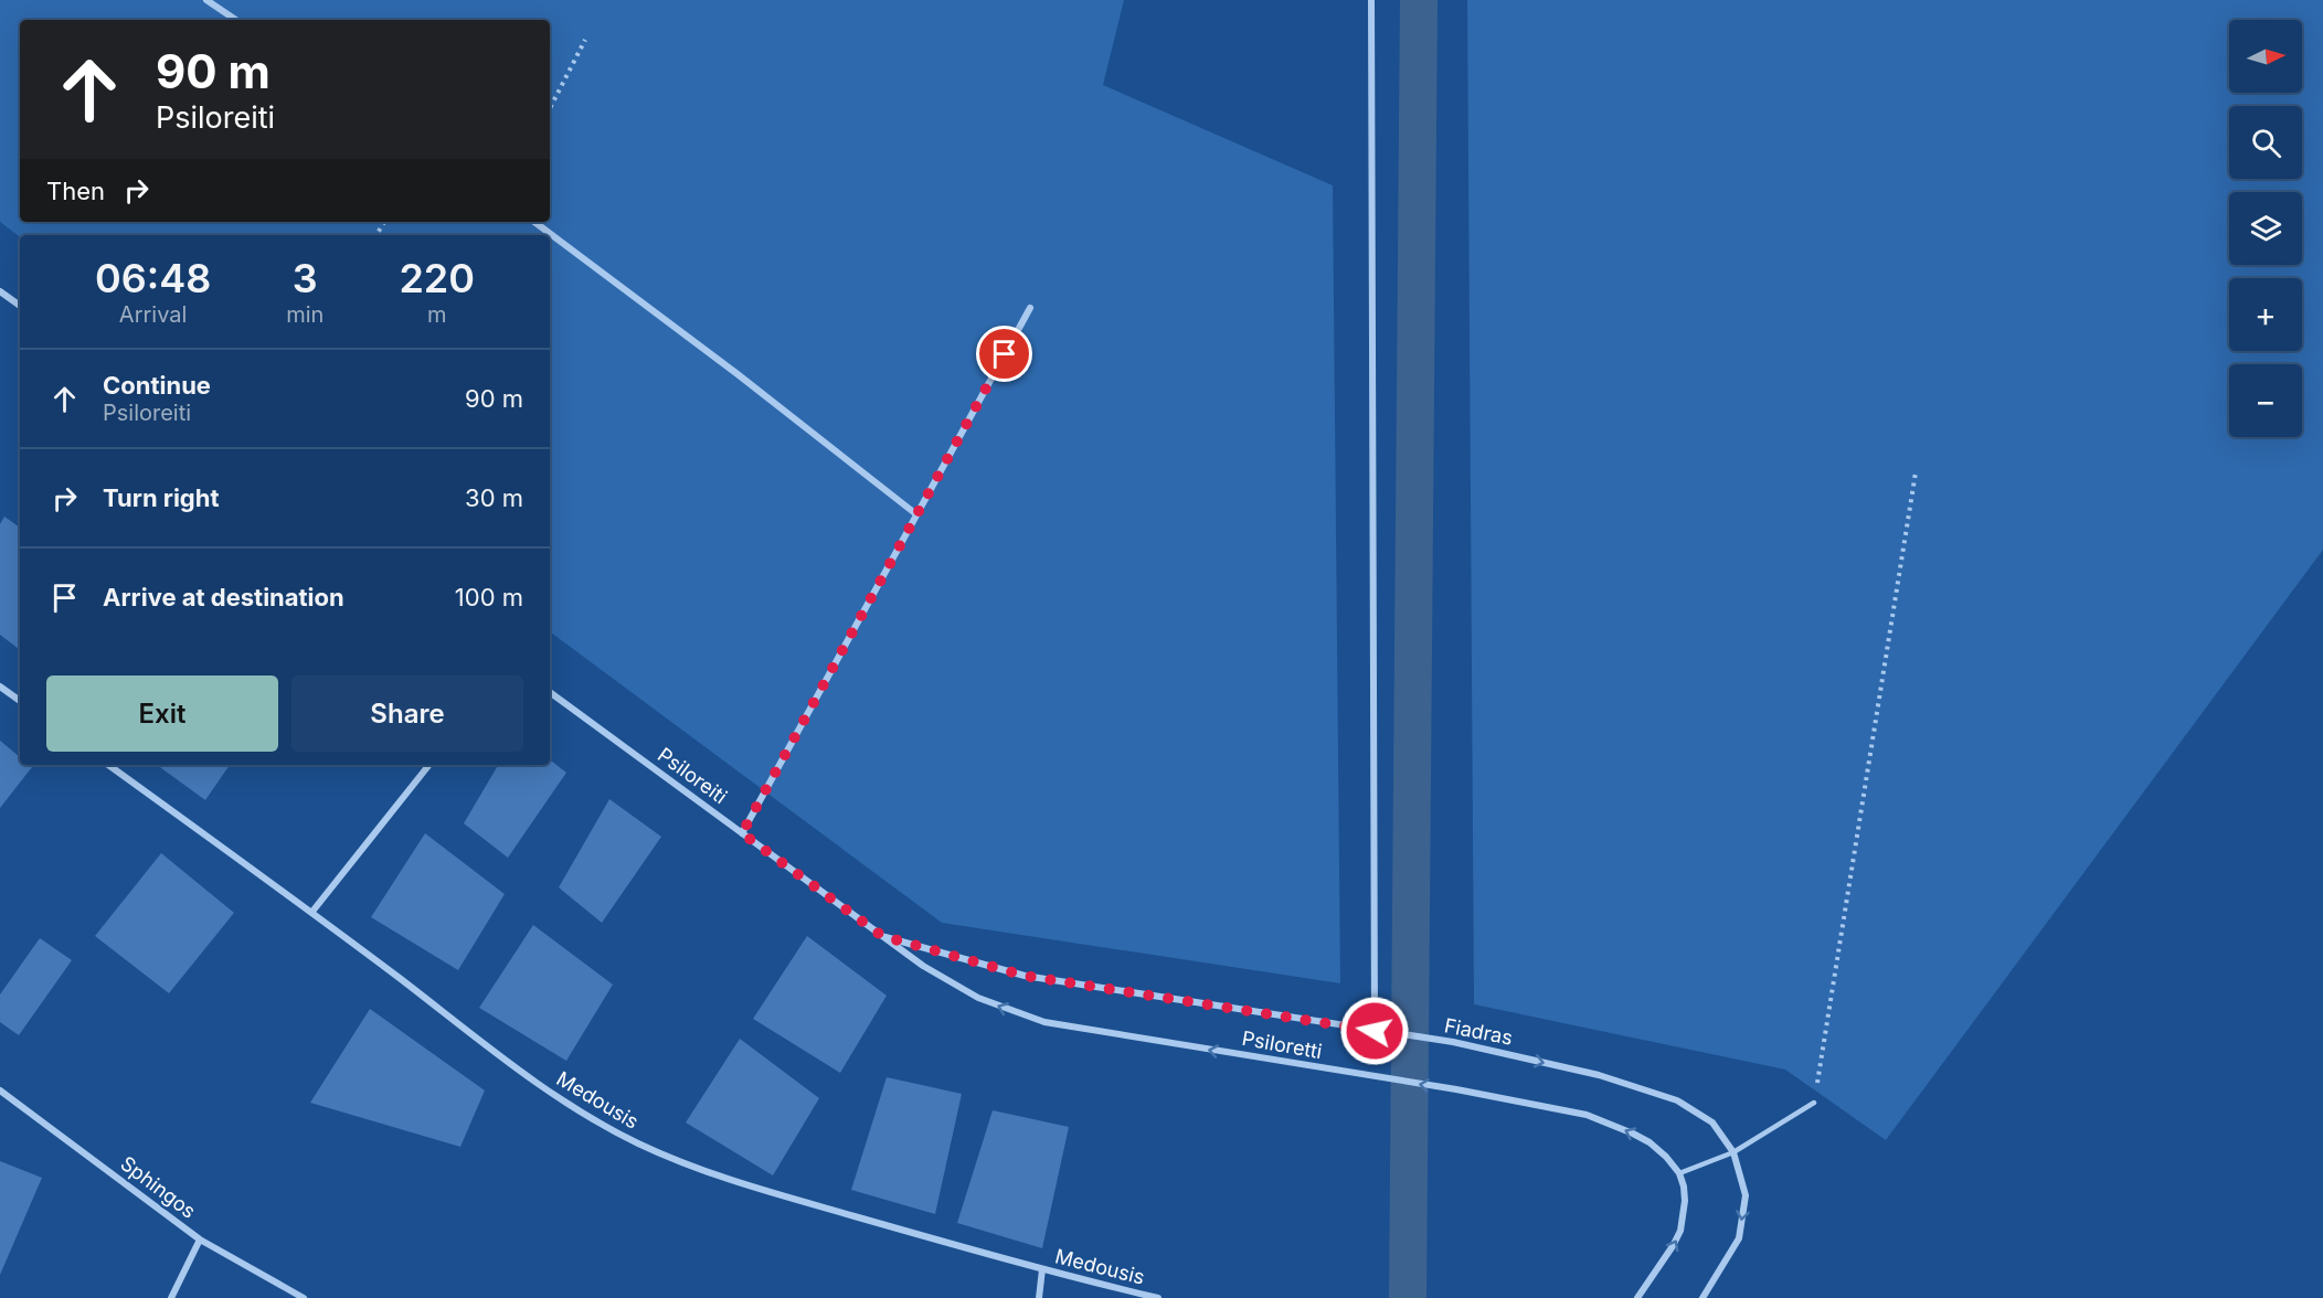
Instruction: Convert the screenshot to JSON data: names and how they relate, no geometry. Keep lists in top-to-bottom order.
{
  "streets": {
    "street": [
      "Psiloreiti",
      "Fiadras",
      "Psiloretti",
      "Medousis",
      "Sphingos"
    ]
  },
  "crossings": [
    ["Psiloreiti", "Fiadras"],
    ["Psiloreiti", "Psiloretti"],
    ["Fiadras", "Psiloretti"]
  ],
  "one_way": ["Psiloretti"],
  "north": "right",
  "page": {
    "map_buttons": ["+", "−"],
    "turn": ["90 m", "Psiloreiti"],
    "then": "Then",
    "eta": [
      "06:48",
      "Arrival",
      "3",
      "min",
      "220",
      "m"
    ],
    "list": [
      {
        "name": "Continue",
        "note": "Psiloreiti",
        "value": "90 m"
      },
      {
        "name": "Turn right",
        "value": "30 m"
      },
      {
        "name": "Arrive at destination",
        "value": "100 m"
      }
    ],
    "buttons": ["Exit", "Share"]
  }
}
